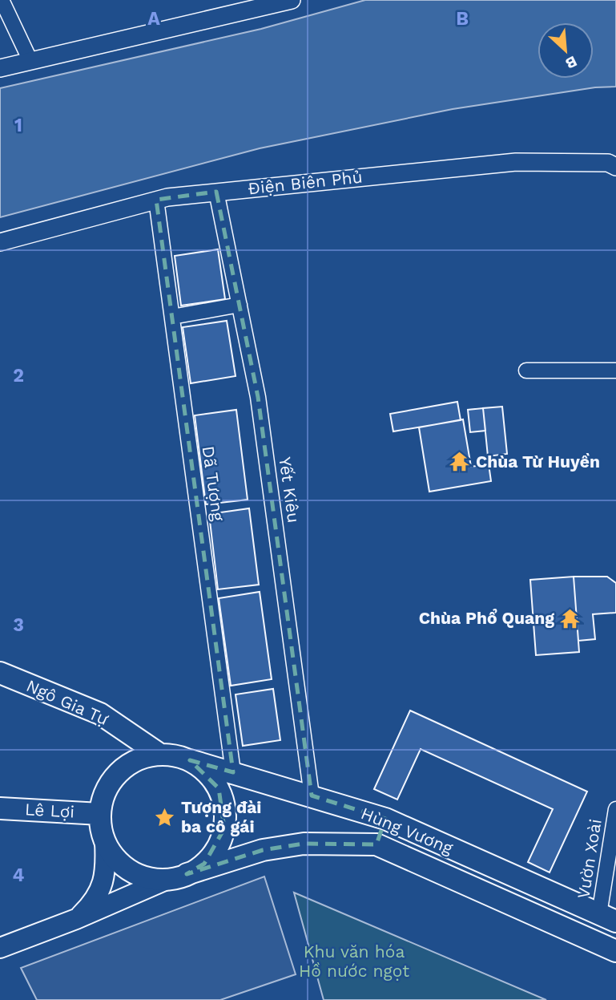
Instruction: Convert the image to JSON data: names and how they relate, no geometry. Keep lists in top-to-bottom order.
{
  "streets": {
    "main road": ["Ngô Gia Tự", "Lê Lợi", "Hùng Vương"],
    "street": [
      "Điện Biên Phủ",
      "Dã Tượng",
      "Yết Kiêu",
      "Vườn Xoài"
    ]
  },
  "crossings": [
    ["Điện Biên Phủ", "Dã Tượng"],
    ["Điện Biên Phủ", "Yết Kiêu"],
    ["Dã Tượng", "Hùng Vương"],
    ["Yết Kiêu", "Hùng Vương"],
    ["Ngô Gia Tự", "Lê Lợi"],
    ["Ngô Gia Tự", "Hùng Vương"],
    ["Lê Lợi", "Hùng Vương"],
    ["Hùng Vương", "Vườn Xoài"]
  ],
  "parks": ["Khu văn hóa Hồ nước ngọt"],
  "places": {
    "temple": ["Chùa Từ Huyền", "Chùa Phổ Quang"],
    "place": ["Tượng đài ba cô gái"]
  },
  "north": "bottom right",
  "grid": {
    "columns": ["A", "B"],
    "rows": [
      "1",
      "2",
      "3",
      "4"
    ]
  }
}
